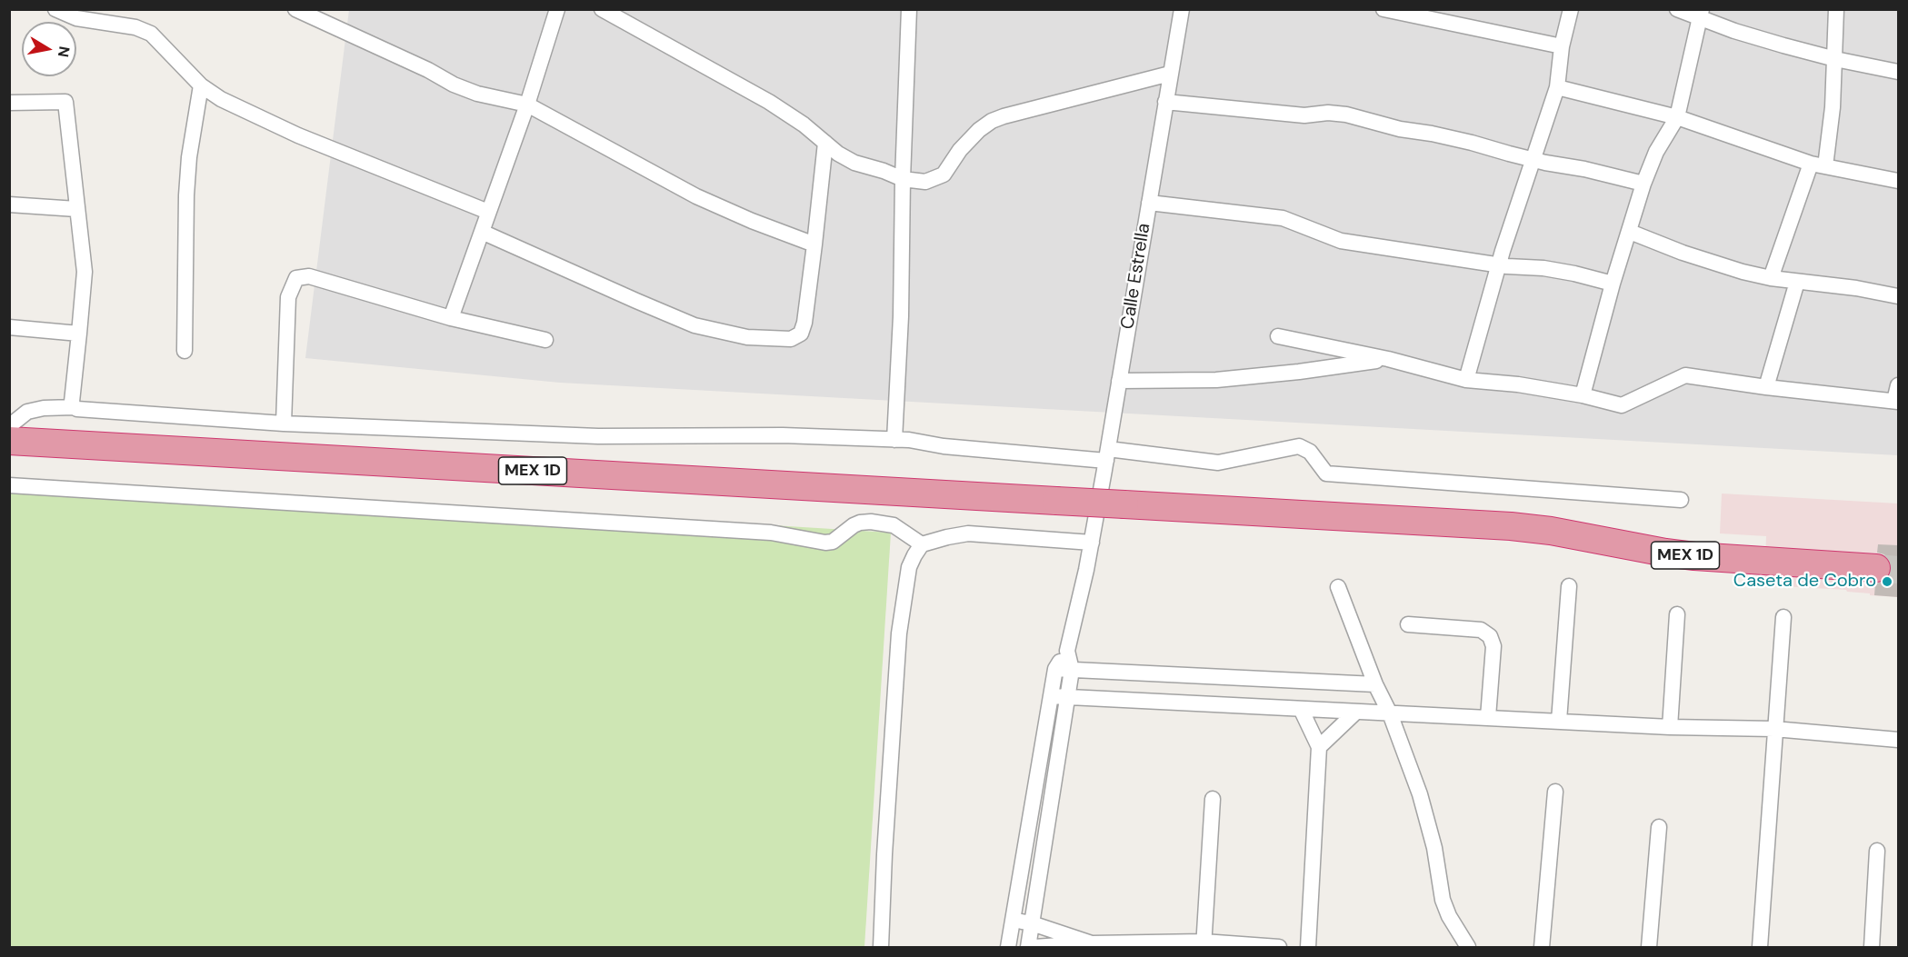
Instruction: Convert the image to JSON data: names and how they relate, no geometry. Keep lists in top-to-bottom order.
{
  "streets": {
    "highway": ["MEX 1D"],
    "street": ["Calle Estrella"]
  },
  "places": ["Caseta de Cobro"],
  "north": "right"
}
